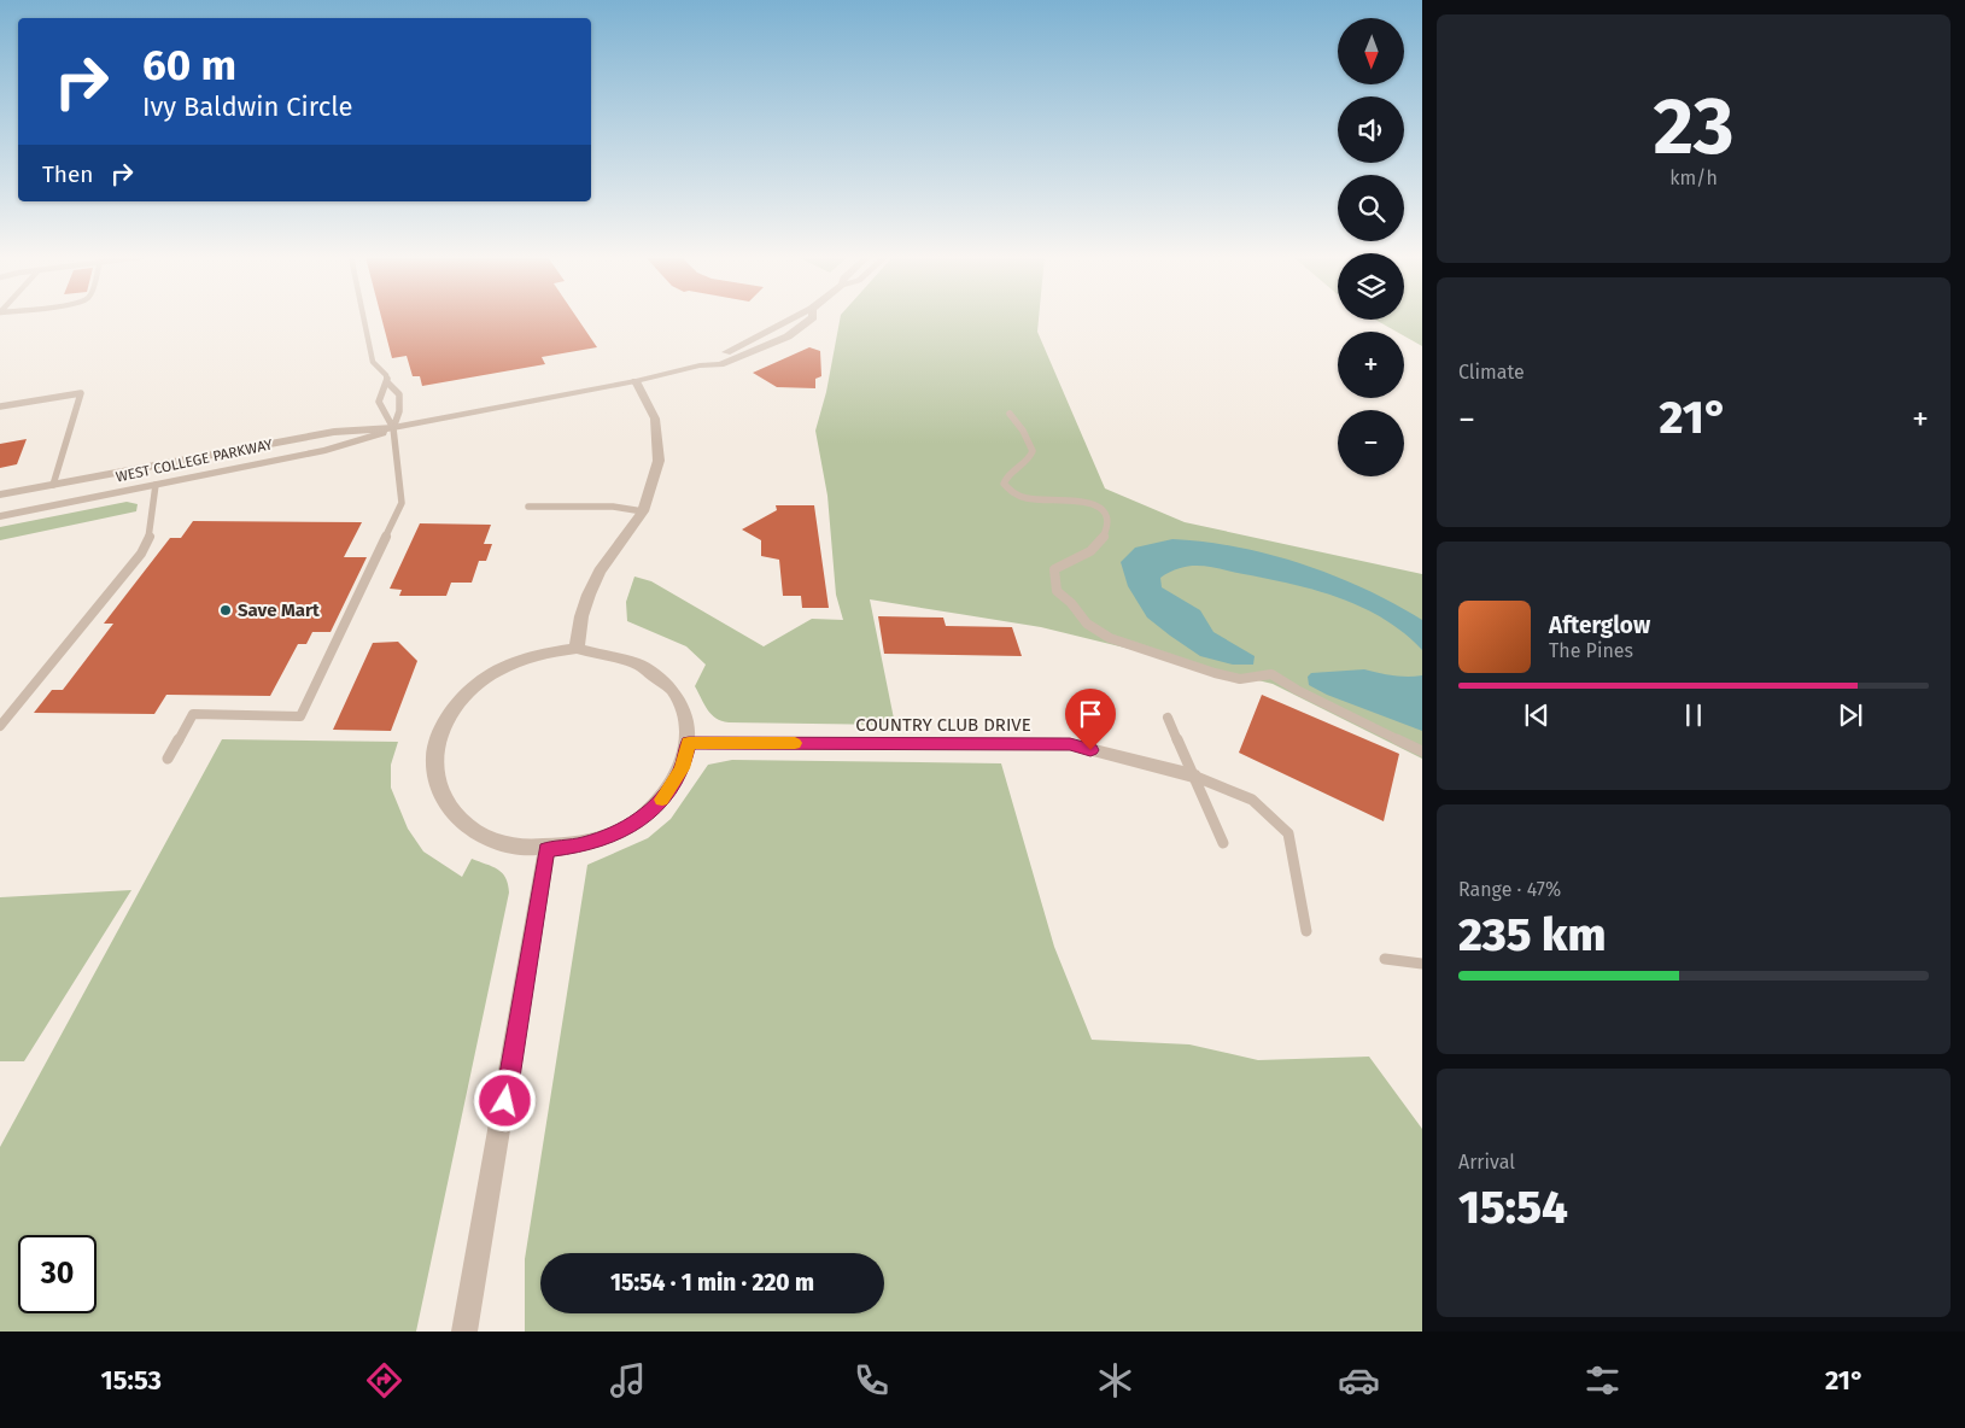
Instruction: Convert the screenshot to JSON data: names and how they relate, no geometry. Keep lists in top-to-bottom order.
{
  "streets": {
    "street": ["WEST COLLEGE PARKWAY", "COUNTRY CLUB DRIVE"]
  },
  "places": ["Save Mart"],
  "north": "bottom",
  "page": {
    "tile": [
      ["23", "km/h"],
      "Climate",
      ["Range · 47%", "235 km"],
      ["Arrival", "15:54"]
    ],
    "map_buttons": ["+", "−"],
    "turn": ["60 m", "Ivy Baldwin Circle"],
    "then": "Then",
    "heat": ["−", "21°", "+"],
    "song": ["Afterglow", "The Pines"],
    "limit": "30",
    "trip": "15:54 · 1 min · 220 m",
    "tabs": ["15:53", "21°"]
  }
}
